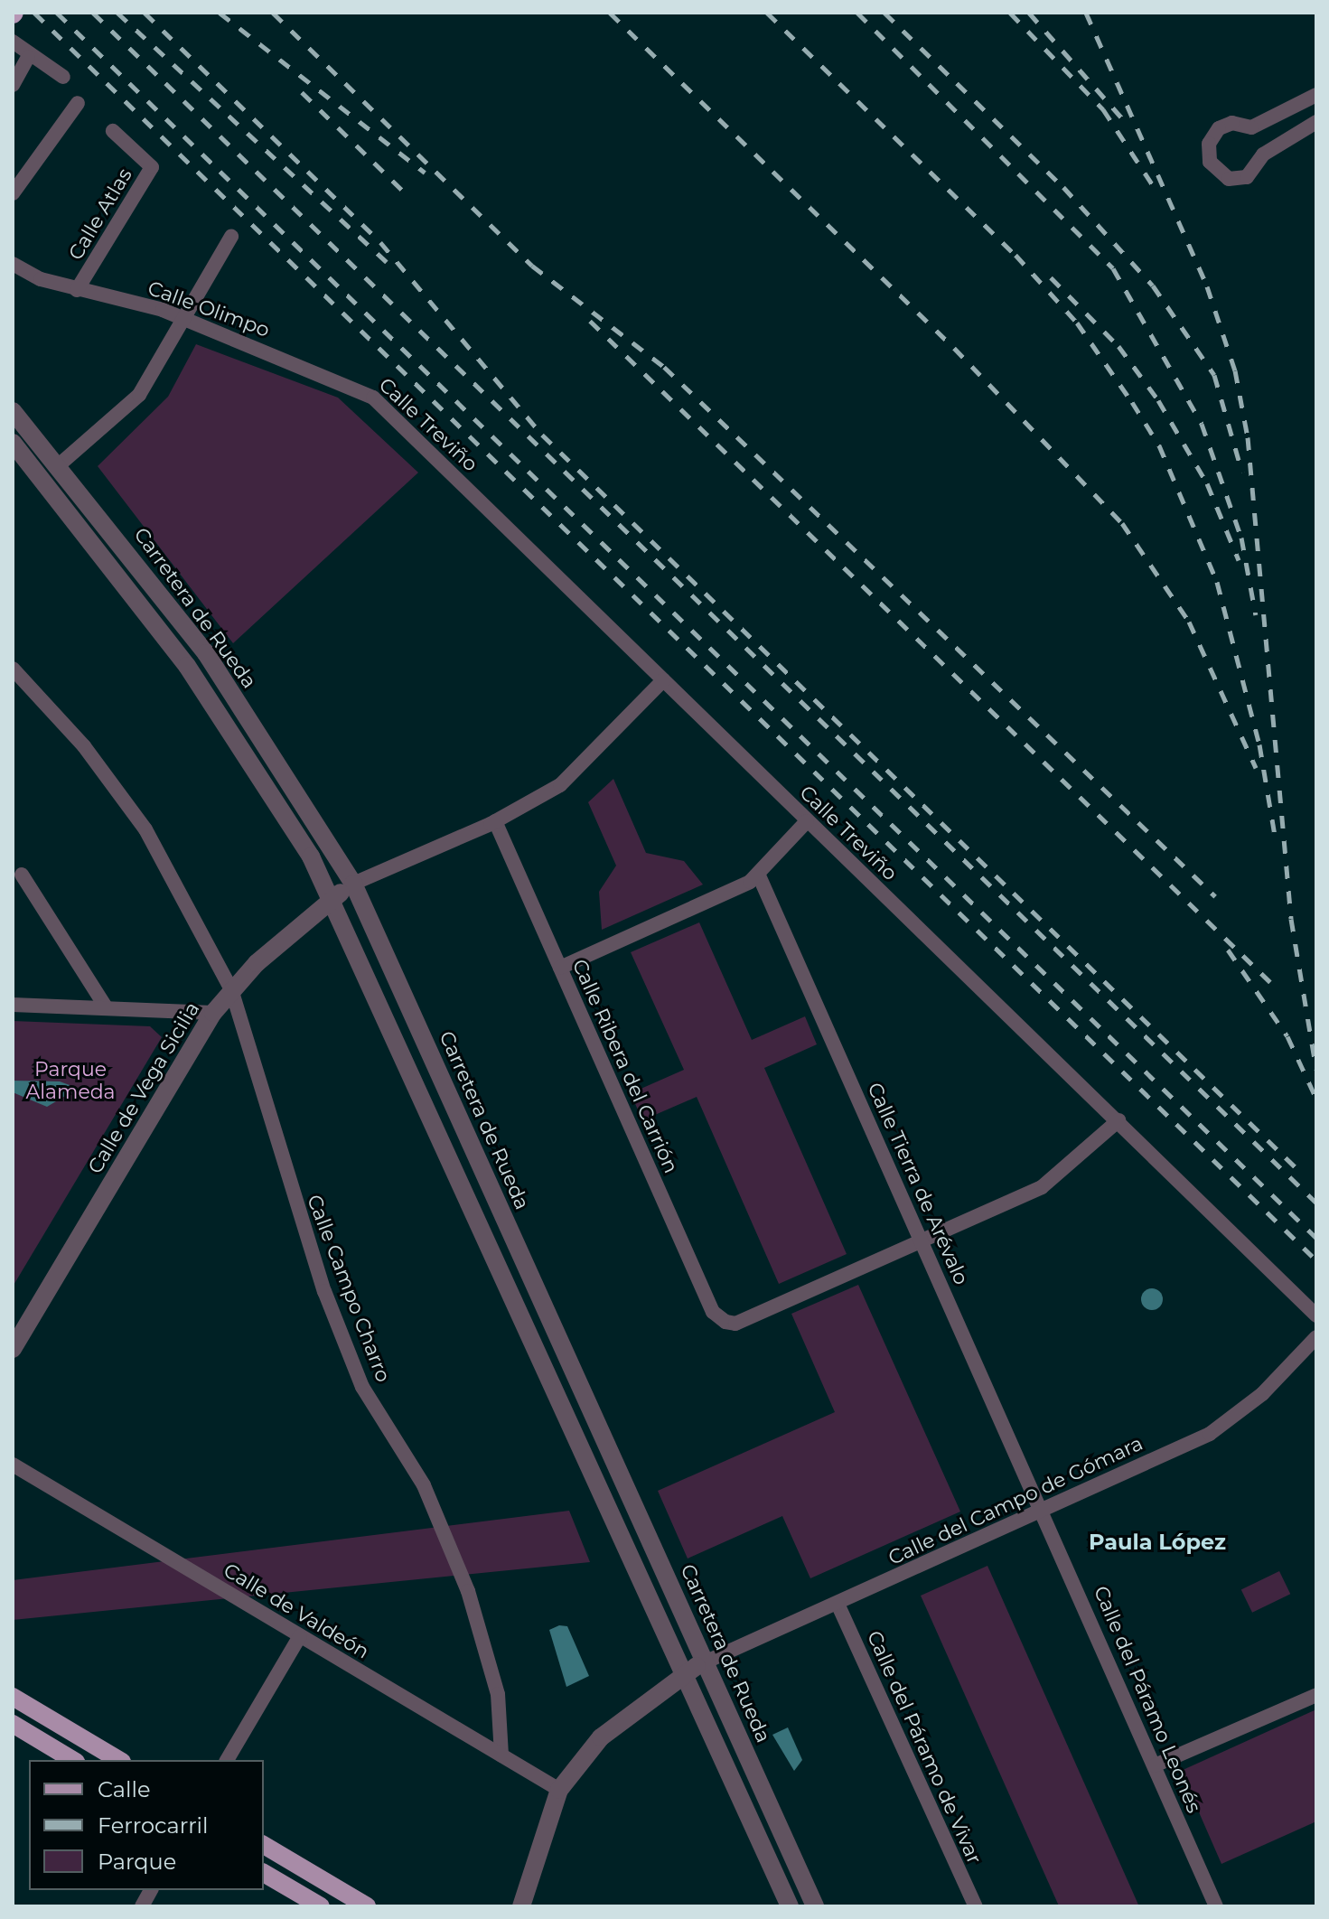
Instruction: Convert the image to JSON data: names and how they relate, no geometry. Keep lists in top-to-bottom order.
{
  "streets": {
    "street": [
      "Calle Atlas",
      "Calle Olimpo",
      "Calle Treviño",
      "Carretera de Rueda",
      "Calle Ribera del Carrión",
      "Calle de Vega Sicilia",
      "Calle Tierra de Arévalo",
      "Calle Campo Charro",
      "Calle del Campo de Gómara",
      "Calle de Valdeón",
      "Calle del Páramo Leonés",
      "Calle del Páramo de Vivar"
    ]
  },
  "crossings": [
    ["Calle Atlas", "Calle Olimpo"],
    ["Calle Olimpo", "Calle Treviño"],
    ["Carretera de Rueda", "Calle de Vega Sicilia"],
    ["Carretera de Rueda", "Calle del Campo de Gómara"],
    ["Calle Ribera del Carrión", "Calle Tierra de Arévalo"],
    ["Calle de Vega Sicilia", "Calle Campo Charro"],
    ["Calle Tierra de Arévalo", "Calle del Campo de Gómara"],
    ["Calle Tierra de Arévalo", "Calle del Páramo Leonés"],
    ["Calle Campo Charro", "Calle de Valdeón"],
    ["Calle del Campo de Gómara", "Calle del Páramo Leonés"],
    ["Calle del Campo de Gómara", "Calle del Páramo de Vivar"]
  ],
  "districts": ["Paula López"],
  "parks": ["Parque Alameda"],
  "legend": ["Calle", "Ferrocarril", "Parque"]
}
